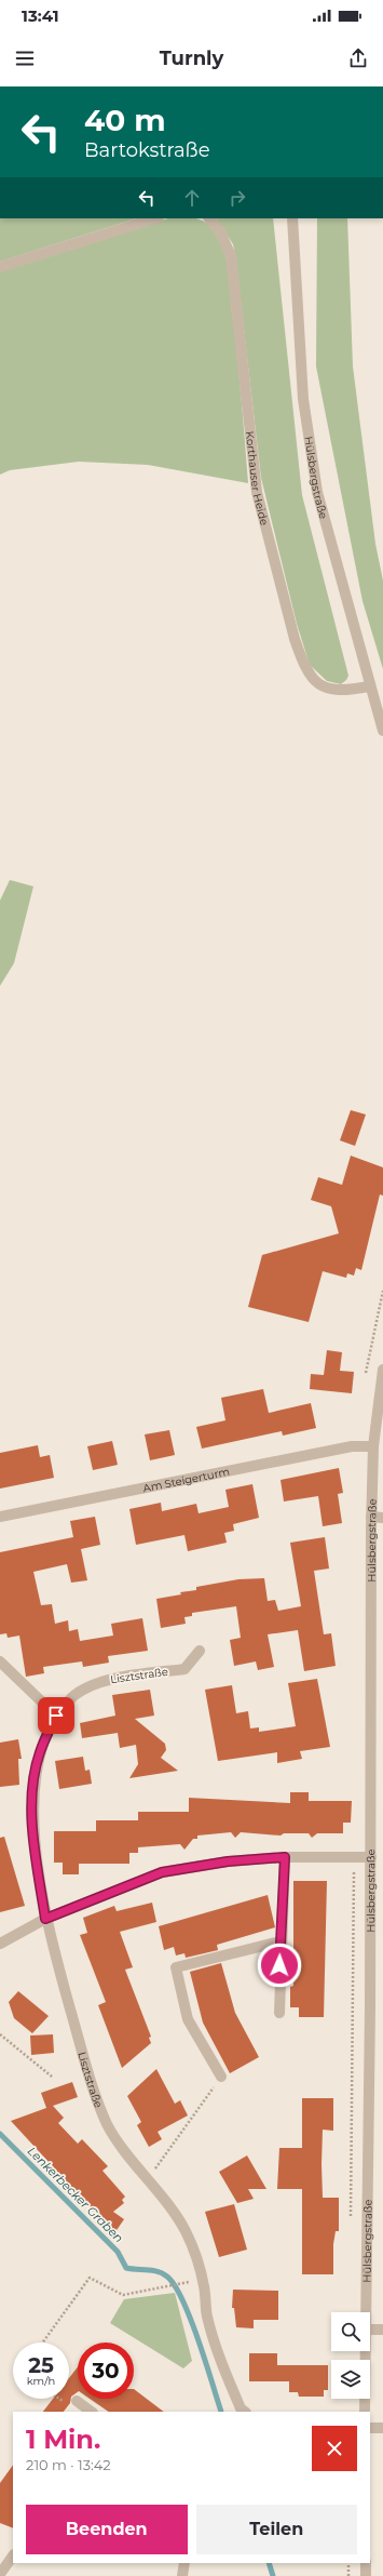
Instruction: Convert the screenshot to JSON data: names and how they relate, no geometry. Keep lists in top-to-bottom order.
{
  "streets": {
    "street": [
      "Korthauser Heide",
      "Hülsbergstraße",
      "Am Steigerturm",
      "Lisztstraße"
    ]
  },
  "crossings": [
    ["Korthauser Heide", "Hülsbergstraße"],
    ["Hülsbergstraße", "Am Steigerturm"]
  ],
  "water": ["Lenkerbecker Graben"],
  "page": {
    "status": "13:41",
    "header": "Turnly",
    "turn": ["40 m", "Bartokstraße"],
    "speed": "25 km/h",
    "limit": "30",
    "heading": ["1 Min.", "210 m · 13:42"],
    "buttons": ["Beenden", "Teilen"]
  }
}
